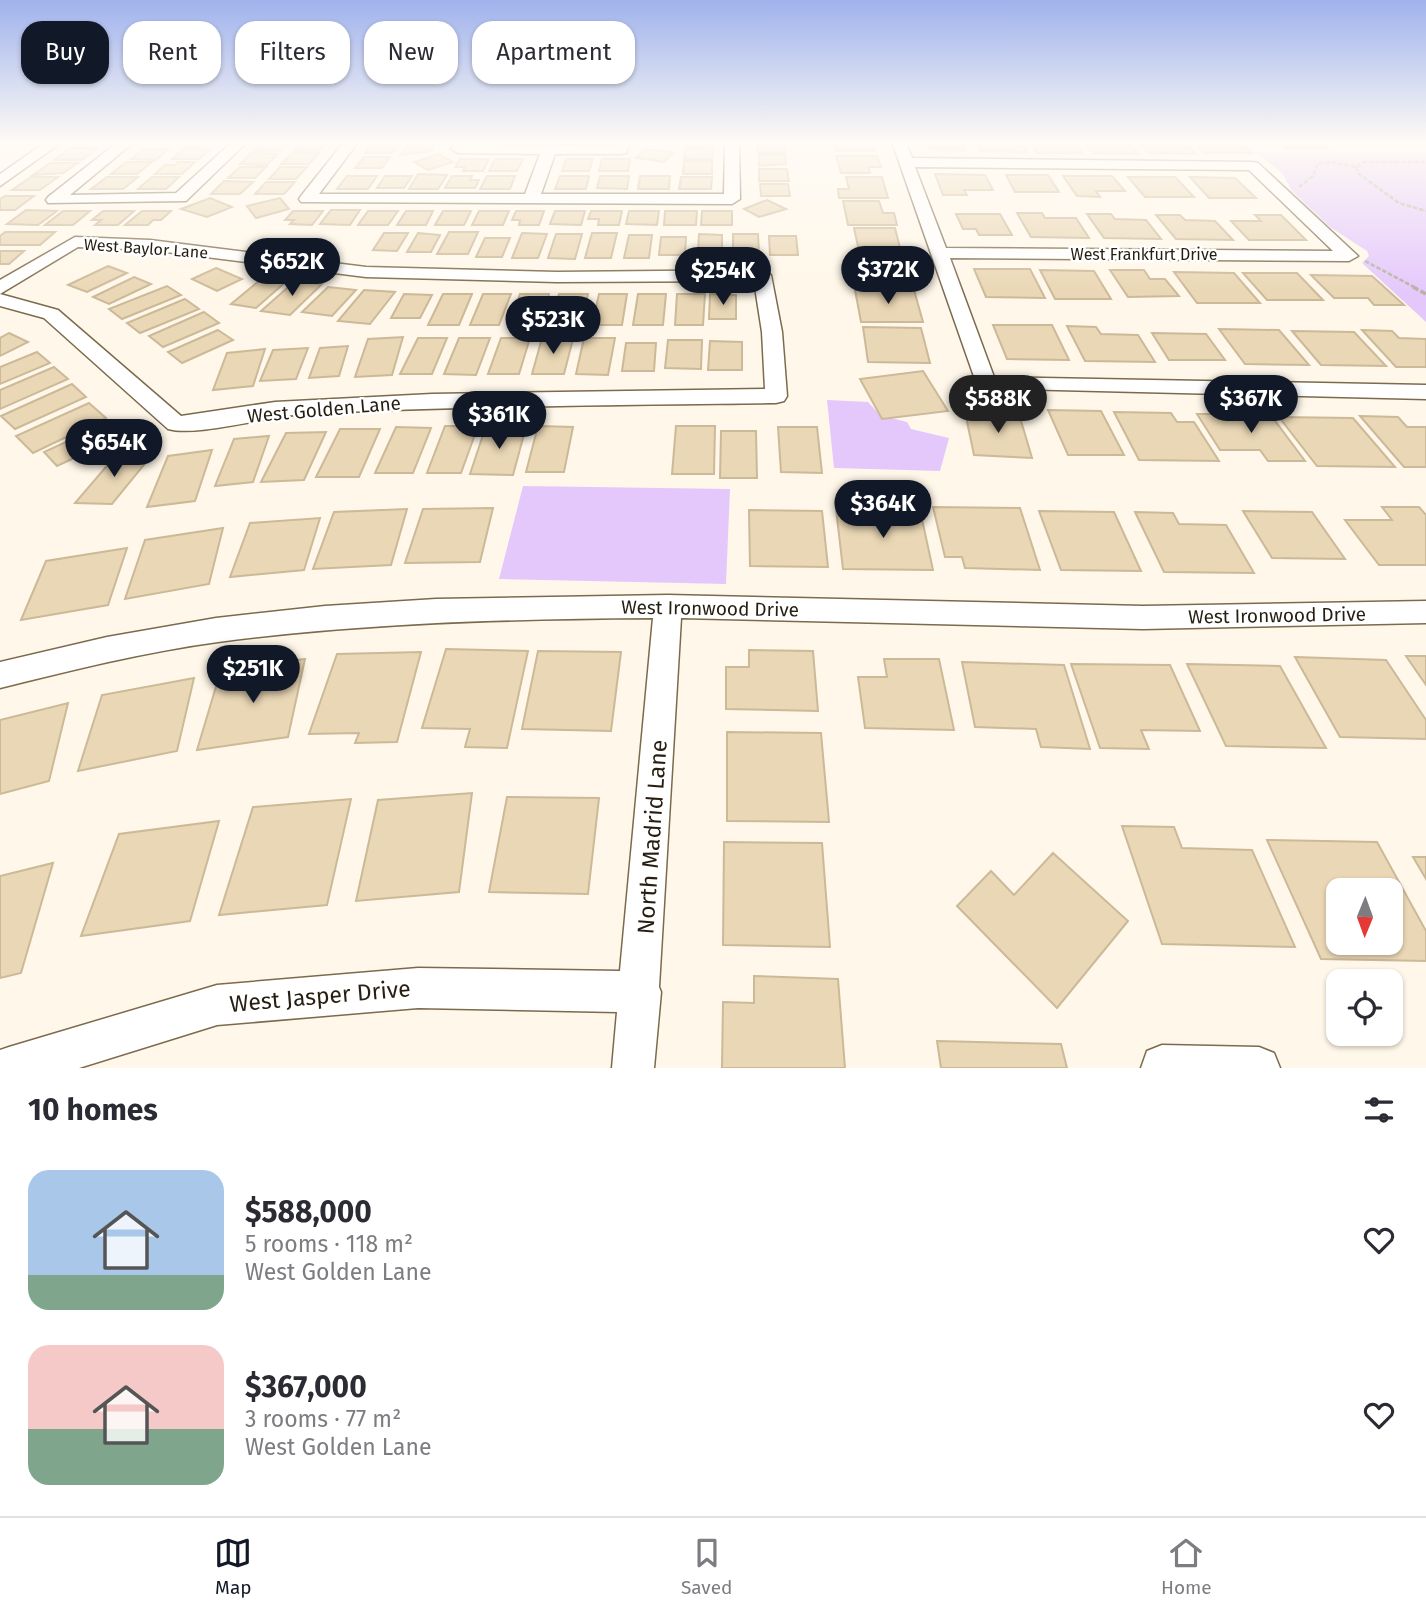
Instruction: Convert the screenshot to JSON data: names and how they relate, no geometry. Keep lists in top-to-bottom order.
{
  "streets": {
    "street": [
      "West Baylor Lane",
      "West Frankfurt Drive",
      "West Golden Lane",
      "West Ironwood Drive",
      "North Madrid Lane",
      "West Jasper Drive"
    ]
  },
  "crossings": [
    ["West Baylor Lane", "West Golden Lane"],
    ["West Ironwood Drive", "North Madrid Lane"],
    ["North Madrid Lane", "West Jasper Drive"]
  ],
  "north": "bottom",
  "page": {
    "chip": [
      "Buy",
      "Rent",
      "Filters",
      "New",
      "Apartment"
    ],
    "price": [
      "$652K",
      "$372K",
      "$254K",
      "$523K",
      "$588K",
      "$367K",
      "$361K",
      "$654K",
      "$364K",
      "$251K"
    ],
    "heading": "10 homes",
    "list": [
      {
        "name": "$588,000",
        "note": "5 rooms · 118 m² · West Golden Lane"
      },
      {
        "name": "$367,000",
        "note": "3 rooms · 77 m² · West Golden Lane"
      }
    ],
    "tabs": ["Map", "Saved", "Home"]
  }
}
